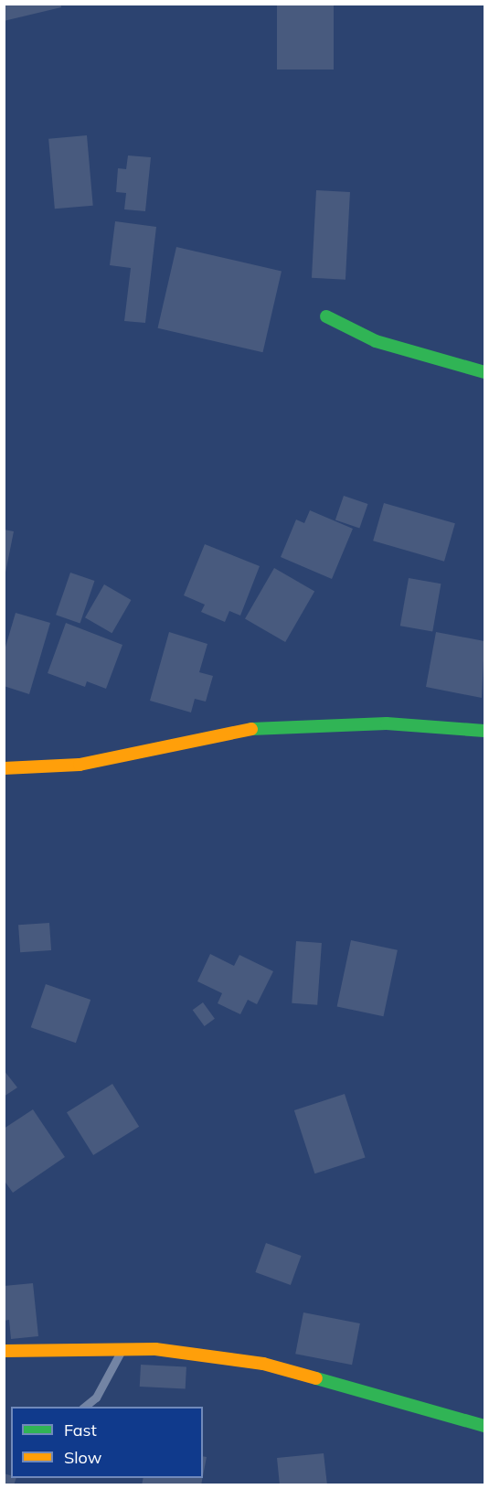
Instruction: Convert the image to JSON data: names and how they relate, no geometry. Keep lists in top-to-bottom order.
{
  "legend": ["Fast", "Slow"]
}
